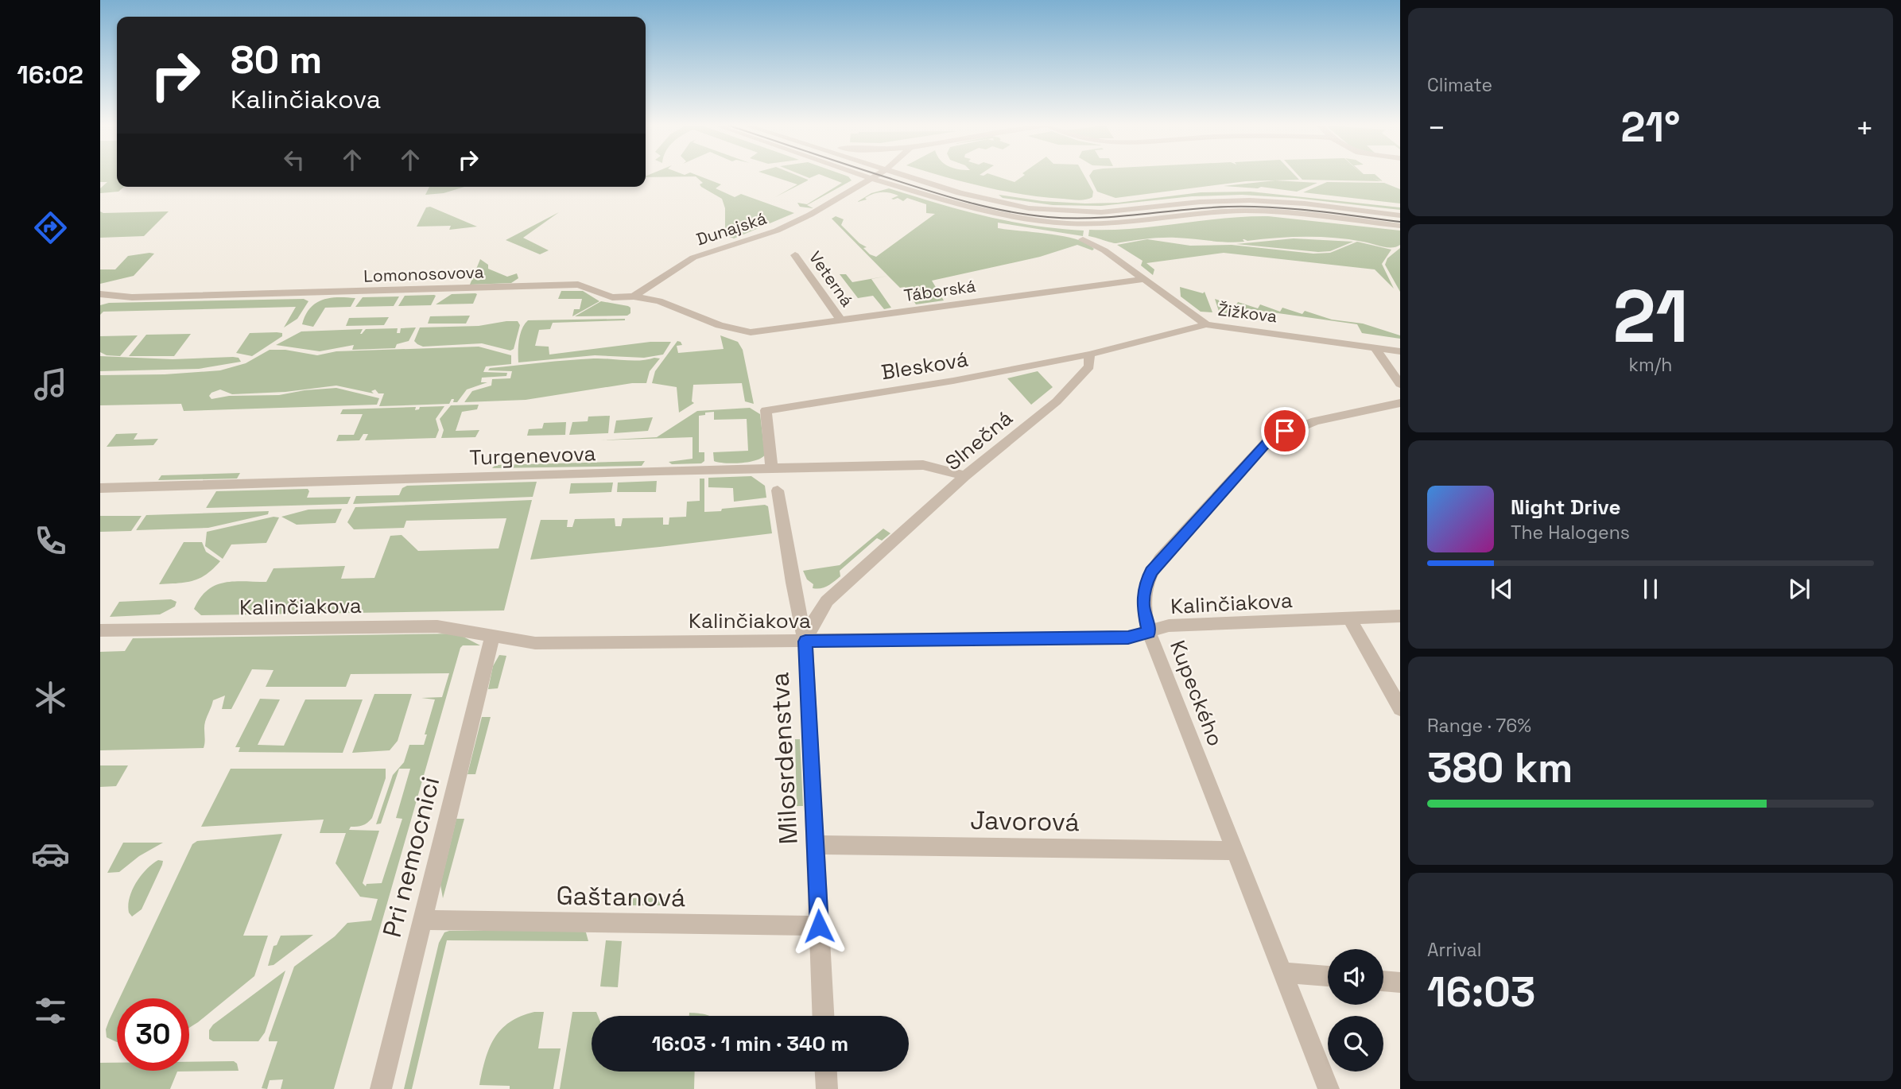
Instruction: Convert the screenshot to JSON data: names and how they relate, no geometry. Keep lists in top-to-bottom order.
{
  "streets": {
    "street": [
      "Dunajská",
      "Lomonosovova",
      "Veterná",
      "Táborská",
      "Žižkova",
      "Blesková",
      "Slnečná",
      "Turgenevova",
      "Kalinčiakova",
      "Kupeckého",
      "Milosrdenstva",
      "Javorová",
      "Pri nemocnici",
      "Gaštanová"
    ]
  },
  "crossings": [
    ["Dunajská", "Lomonosovova"],
    ["Lomonosovova", "Táborská"],
    ["Veterná", "Táborská"],
    ["Táborská", "Žižkova"],
    ["Blesková", "Slnečná"],
    ["Blesková", "Turgenevova"],
    ["Slnečná", "Turgenevova"],
    ["Slnečná", "Kalinčiakova"],
    ["Slnečná", "Milosrdenstva"],
    ["Kalinčiakova", "Kupeckého"],
    ["Kalinčiakova", "Milosrdenstva"],
    ["Kalinčiakova", "Pri nemocnici"],
    ["Kupeckého", "Javorová"],
    ["Milosrdenstva", "Javorová"],
    ["Milosrdenstva", "Gaštanová"],
    ["Pri nemocnici", "Gaštanová"]
  ],
  "page": {
    "tabs": "16:02",
    "tile": [
      "Climate",
      ["21", "km/h"],
      ["Range · 76%", "380 km"],
      ["Arrival", "16:03"]
    ],
    "turn": ["80 m", "Kalinčiakova"],
    "heat": ["−", "21°", "+"],
    "song": ["Night Drive", "The Halogens"],
    "limit": "30",
    "trip": "16:03 · 1 min · 340 m"
  }
}
